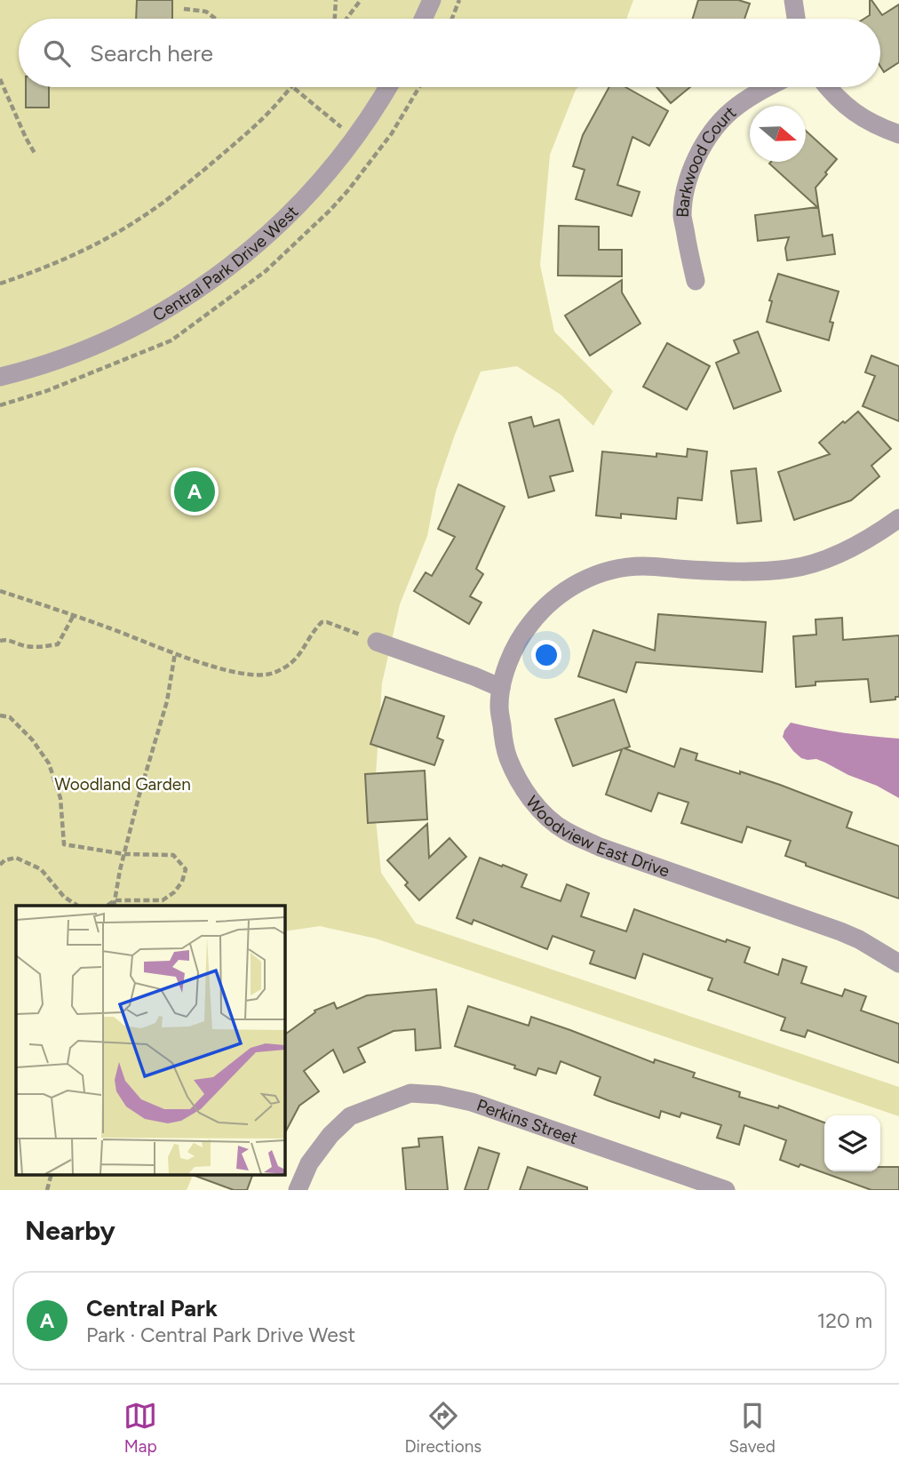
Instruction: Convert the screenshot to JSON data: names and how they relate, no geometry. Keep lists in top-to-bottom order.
{
  "streets": {
    "street": [
      "Barkwood Court",
      "Central Park Drive West",
      "Woodview East Drive",
      "Perkins Street"
    ]
  },
  "parks": ["Woodland Garden"],
  "north": "right",
  "page": {
    "search": "Search here",
    "pins": "A",
    "heading": "Nearby",
    "list": [
      {
        "mark": "A",
        "name": "Central Park",
        "note": "Park · Central Park Drive West",
        "value": "120 m"
      }
    ],
    "nav": ["Map", "Directions", "Saved"]
  }
}
